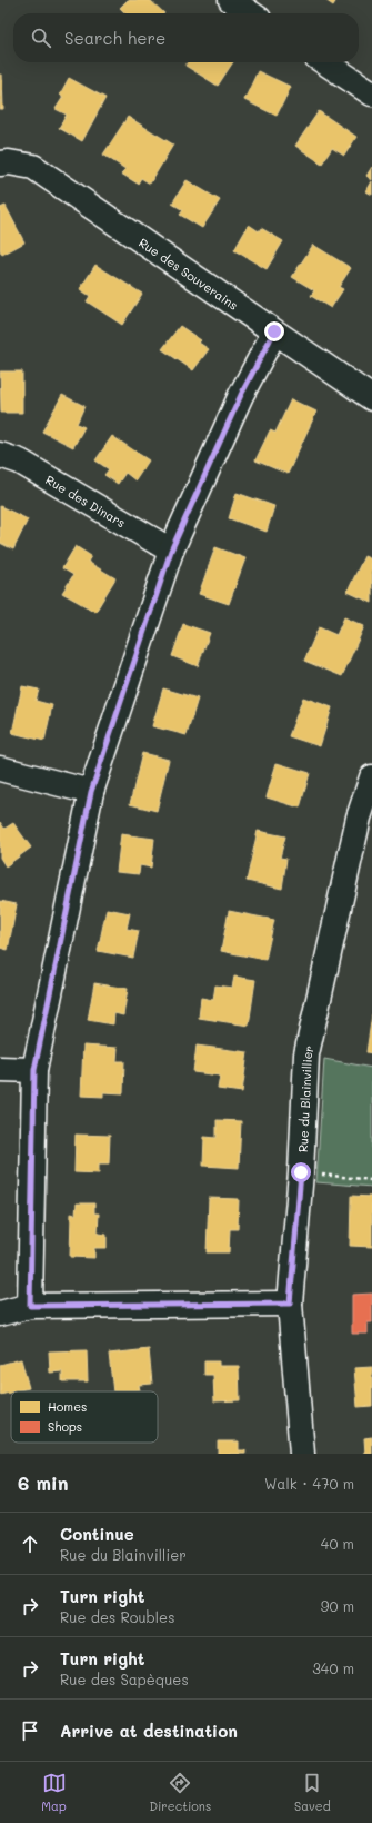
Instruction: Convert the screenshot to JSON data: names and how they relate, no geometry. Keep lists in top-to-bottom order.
{
  "streets": {
    "street": ["Rue des Souverains", "Rue des Dinars", "Rue du Blainvillier"]
  },
  "legend": ["Homes", "Shops"],
  "page": {
    "search": "Search here",
    "heading": ["6 min", "Walk · 470 m"],
    "list": [
      ["Continue", "Rue du Blainvillier", "40 m"],
      ["Turn right", "Rue des Roubles", "90 m"],
      ["Turn right", "Rue des Sapèques", "340 m"],
      "Arrive at destination"
    ],
    "nav": ["Map", "Directions", "Saved"]
  }
}
